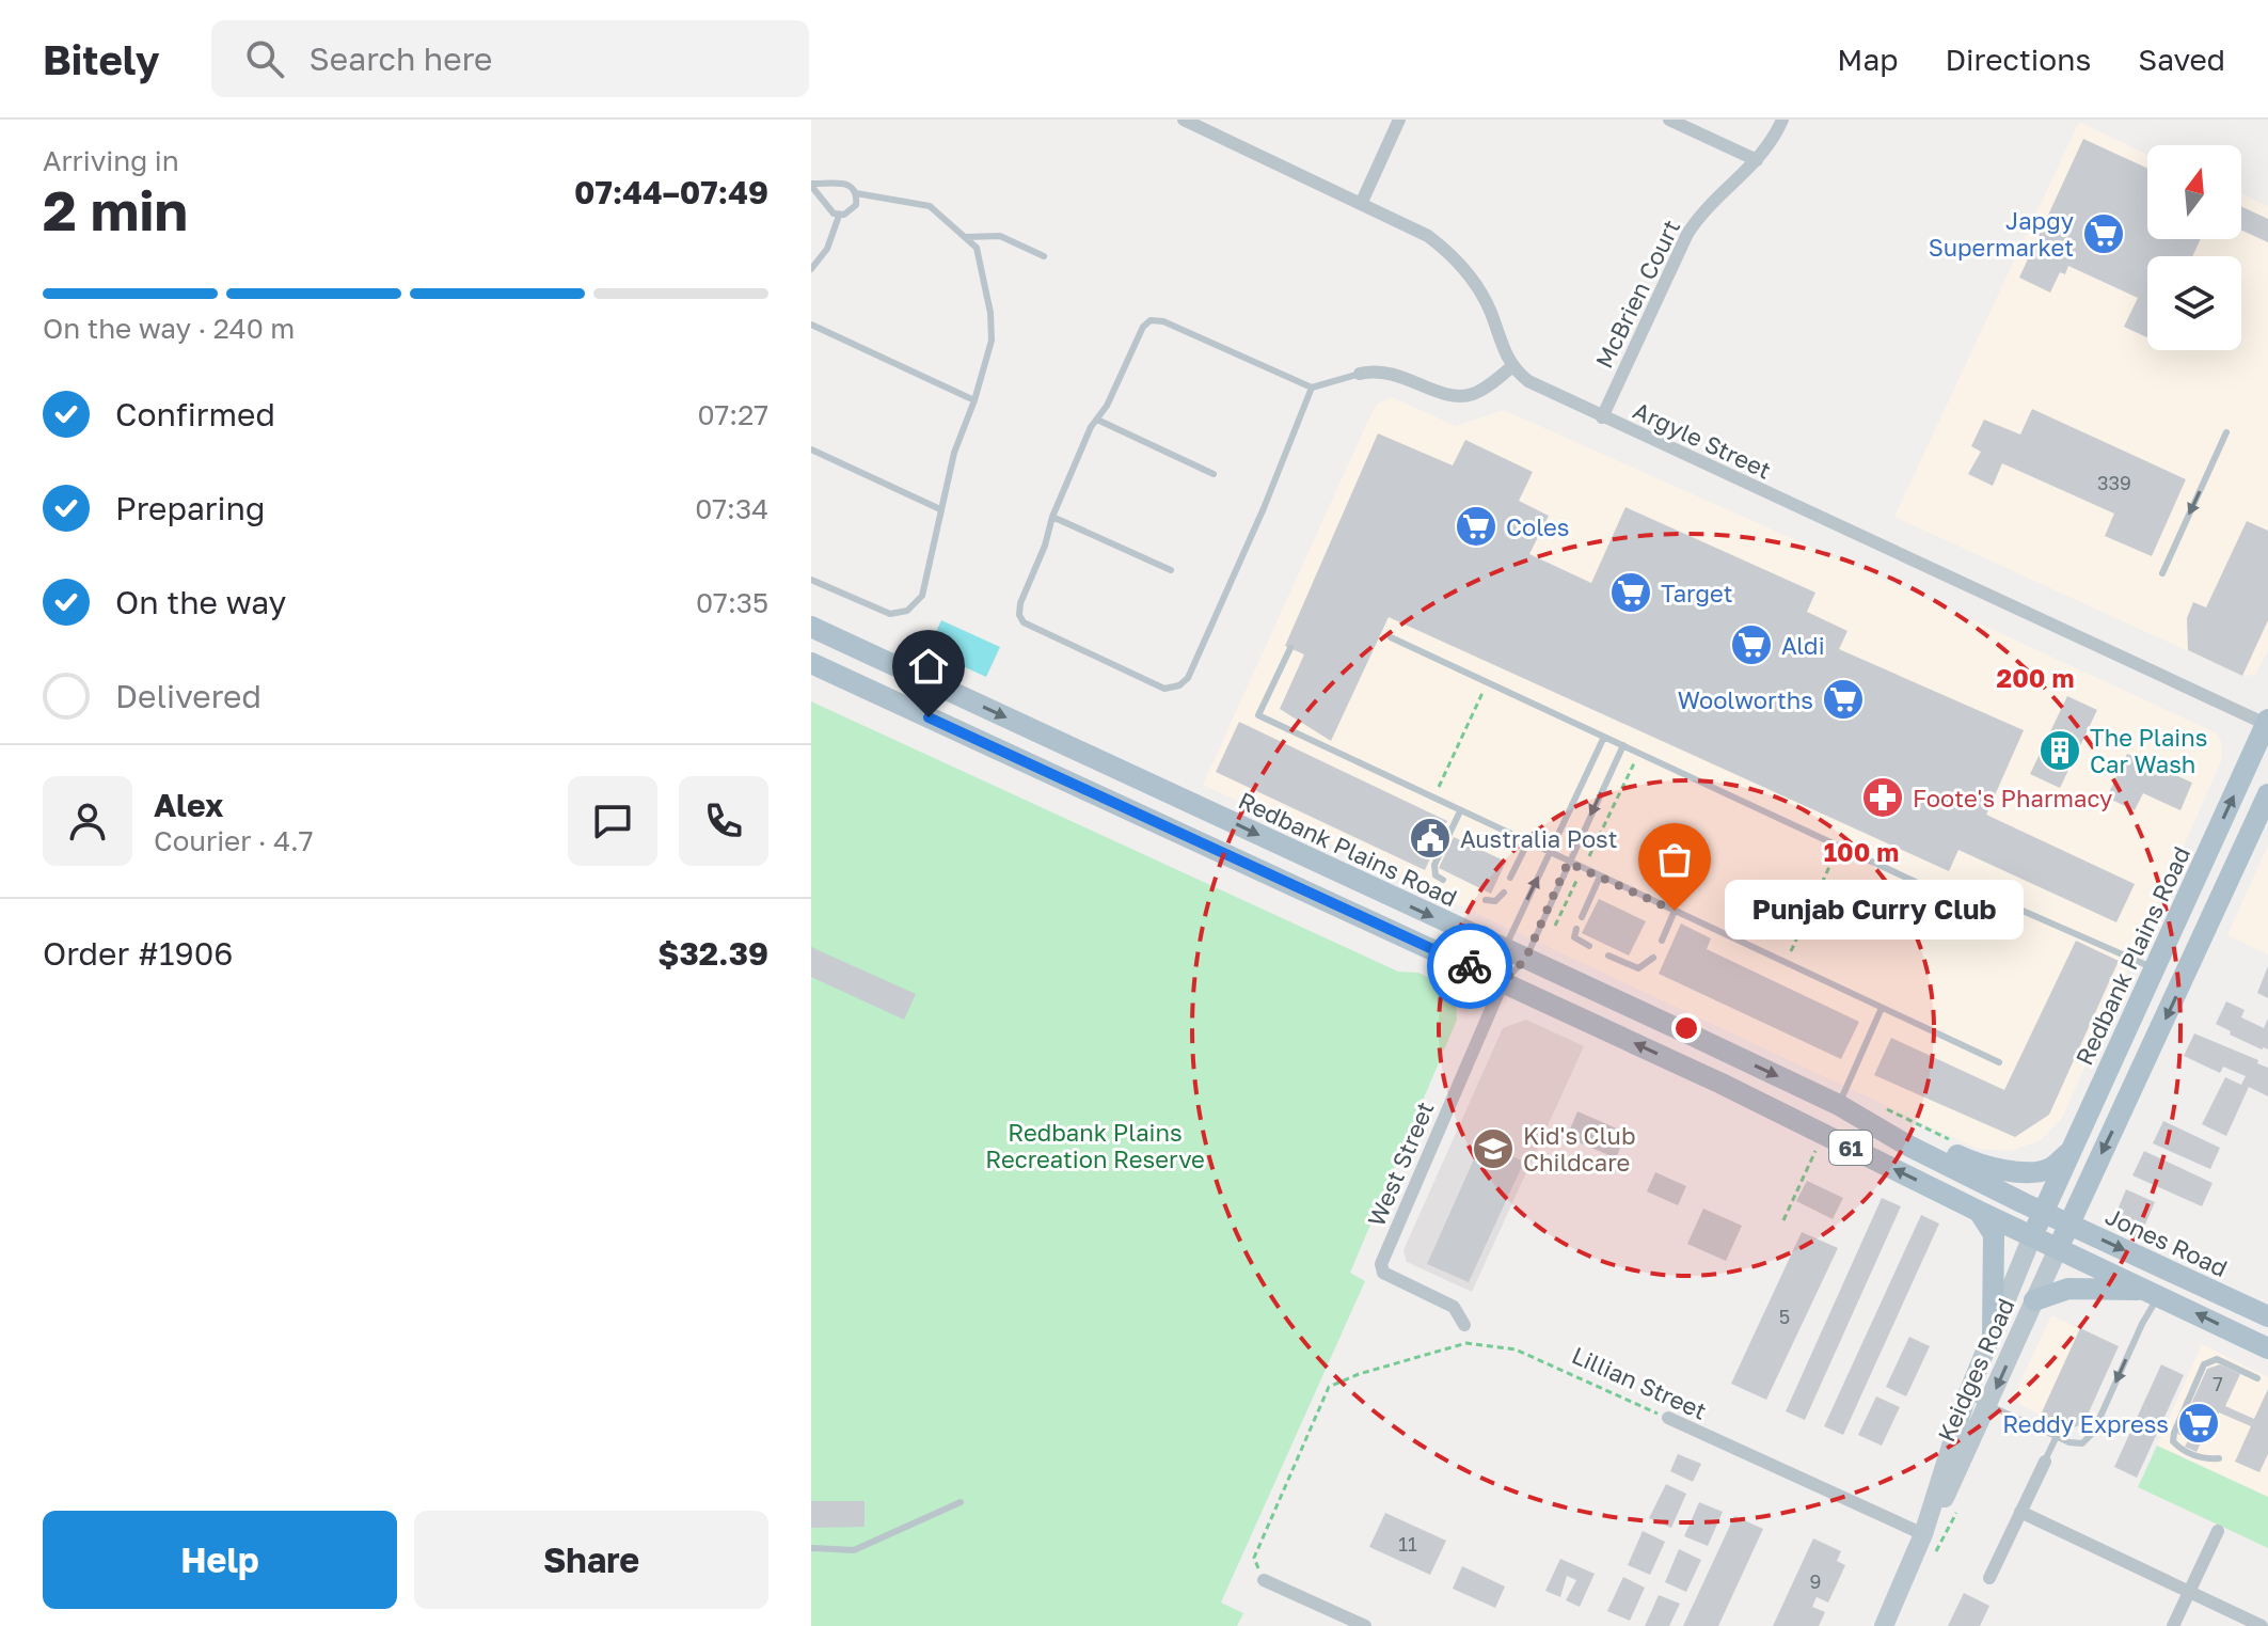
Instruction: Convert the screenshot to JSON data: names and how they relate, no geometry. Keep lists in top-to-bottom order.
{
  "streets": {
    "main road": [
      "Redbank Plains Road",
      "61",
      "Jones Road",
      "Keidges Road"
    ],
    "street": [
      "McBrien Court",
      "Argyle Street",
      "West Street",
      "Lillian Street"
    ]
  },
  "crossings": [
    ["McBrien Court", "Argyle Street"],
    ["Argyle Street", "Redbank Plains Road"],
    ["Redbank Plains Road", "61"],
    ["Redbank Plains Road", "Jones Road"],
    ["Redbank Plains Road", "Keidges Road"],
    ["61", "West Street"],
    ["61", "Keidges Road"],
    ["Jones Road", "Keidges Road"],
    ["Keidges Road", "Lillian Street"]
  ],
  "parks": ["Redbank Plains Recreation Reserve"],
  "places": {
    "supermarket": [
      "Japgy Supermarket",
      "Coles",
      "Target",
      "Aldi",
      "Woolworths",
      "Reddy Express"
    ],
    "building": ["The Plains Car Wash"],
    "pharmacy": ["Foote's Pharmacy"],
    "public building": ["Australia Post"],
    "other": ["Punjab Curry Club"],
    "school or university": ["Kid's Club Childcare"]
  },
  "house_numbers": [
    "339",
    "5",
    "7",
    "11",
    "9"
  ],
  "north": "top",
  "page": {
    "header": "Bitely",
    "search": "Search here",
    "nav": ["Map", "Directions", "Saved"],
    "heading": ["2 min", "Arriving in", "07:44–07:49"],
    "panel": [
      "Alex",
      "Courier · 4.7",
      "Order #1906",
      "$32.39"
    ],
    "bar": "On the way · 240 m",
    "list": [
      ["Confirmed", "07:27"],
      ["Preparing", "07:34"],
      ["On the way", "07:35"],
      "Delivered"
    ],
    "bubble": "Punjab Curry Club",
    "buttons": ["Help", "Share"]
  },
  "rings": ["200 m", "100 m"]
}
